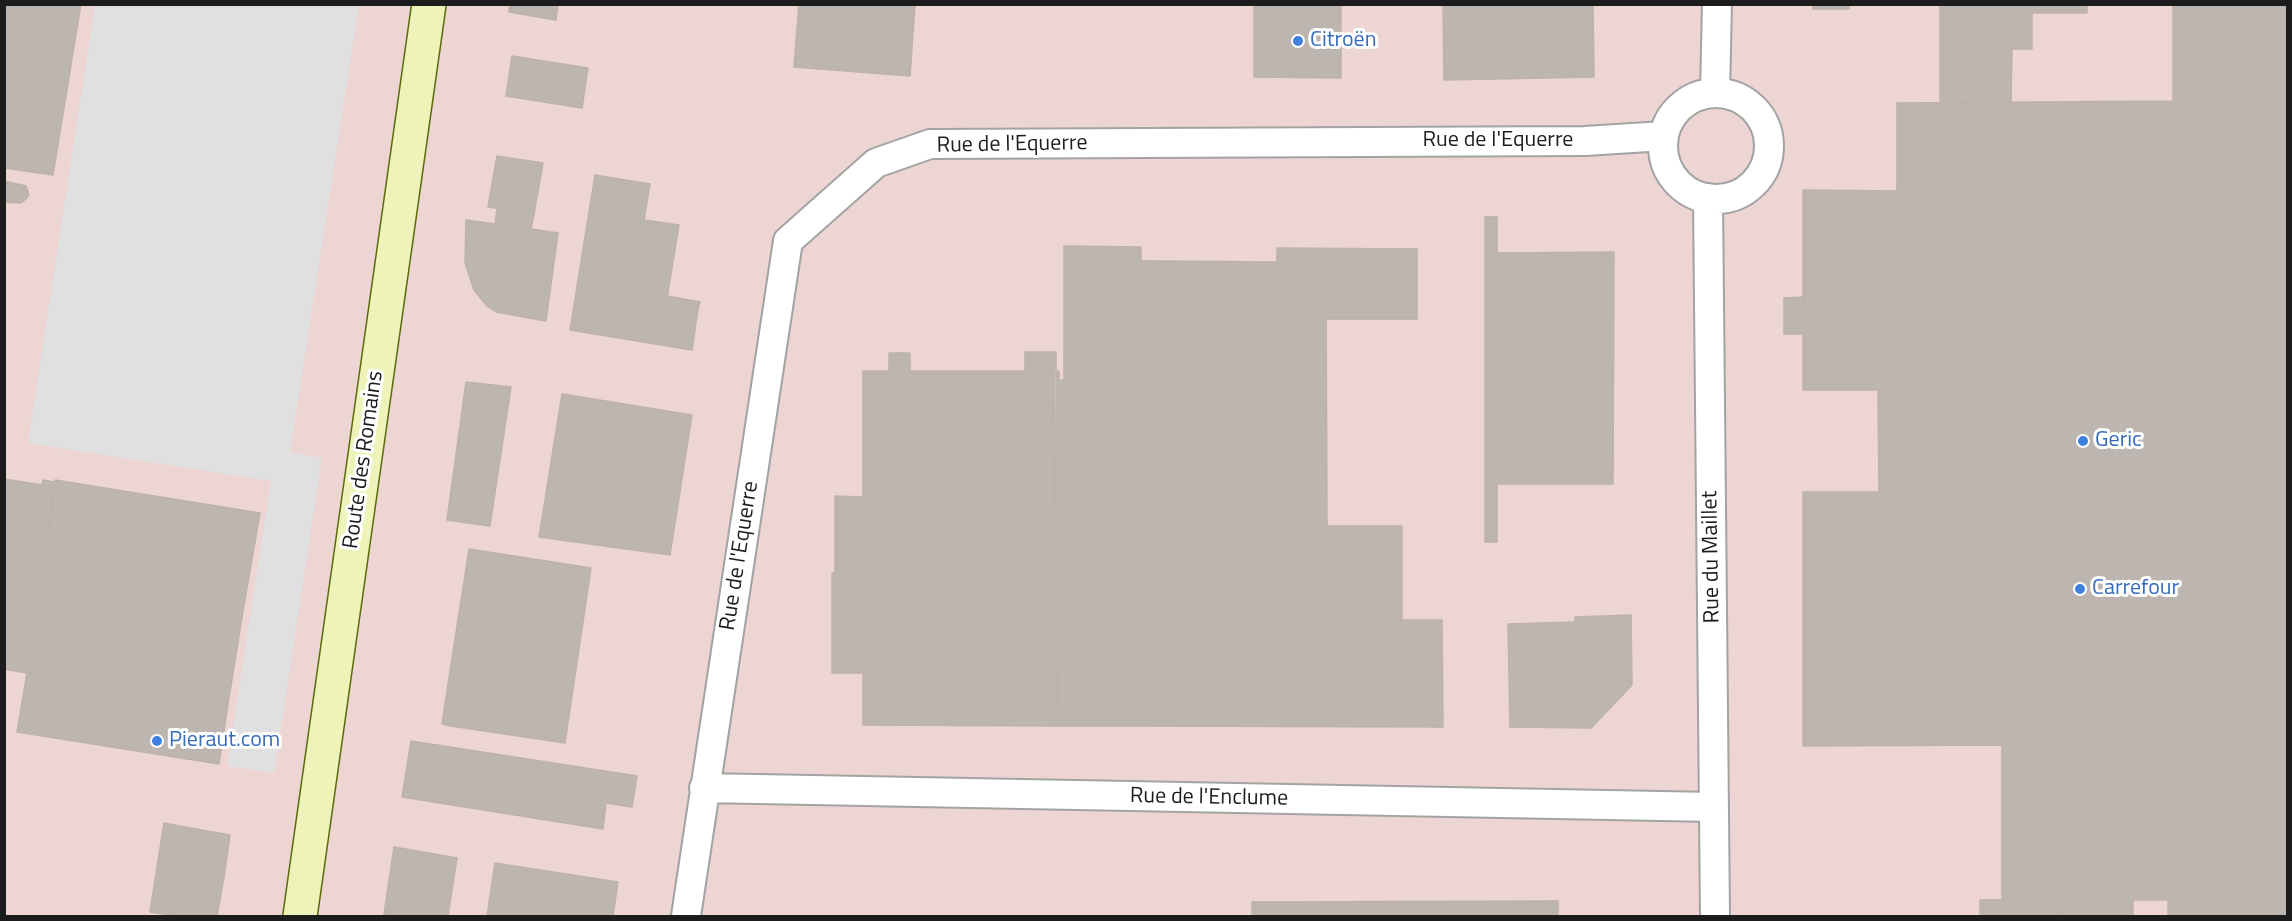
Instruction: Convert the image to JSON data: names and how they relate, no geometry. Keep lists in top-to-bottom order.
{
  "streets": {
    "street": [
      "Rue de l'Equerre",
      "Route des Romains",
      "Rue du Maillet",
      "Rue de l'Enclume"
    ]
  },
  "crossings": [
    ["Rue de l'Equerre", "Rue du Maillet"],
    ["Rue de l'Equerre", "Rue de l'Enclume"],
    ["Rue du Maillet", "Rue de l'Enclume"]
  ],
  "places": [
    "Citroën",
    "Geric",
    "Carrefour",
    "Pieraut.com"
  ]
}
